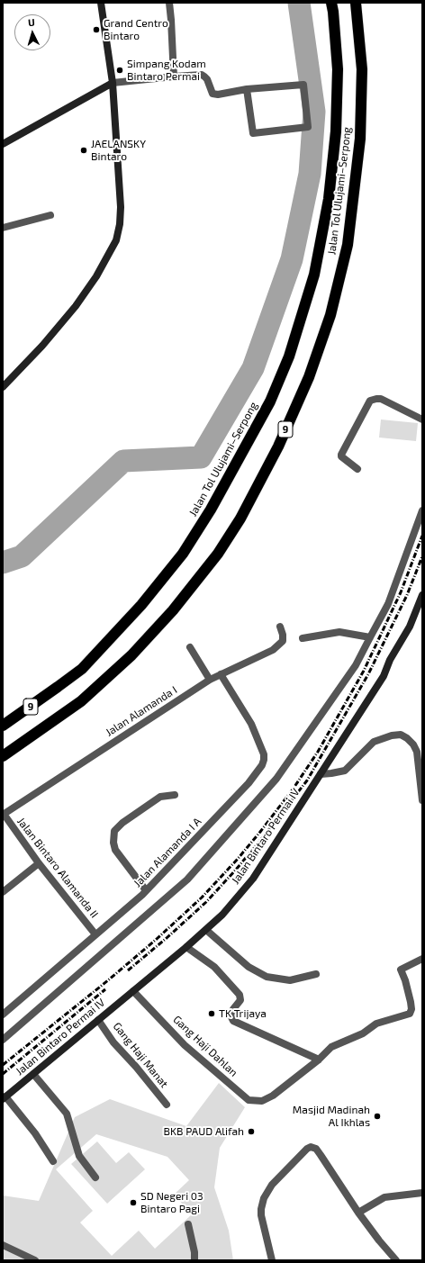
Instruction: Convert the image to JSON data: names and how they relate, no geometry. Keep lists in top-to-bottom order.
{
  "streets": {
    "highway": ["Jalan Tol Ulujami–Serpong", "9"],
    "street": [
      "Jalan Alamanda I",
      "Jalan Bintaro Permai IV",
      "Jalan Alamanda I A",
      "Jalan Bintaro Alamanda II",
      "Gang Haji Dahlan",
      "Gang Haji Manat"
    ]
  },
  "crossings": [
    ["Jalan Alamanda I", "Jalan Alamanda I A"],
    ["Jalan Alamanda I", "Jalan Bintaro Alamanda II"],
    ["Jalan Bintaro Permai IV", "Gang Haji Dahlan"],
    ["Jalan Bintaro Permai IV", "Gang Haji Manat"],
    ["Jalan Alamanda I A", "Jalan Bintaro Alamanda II"]
  ],
  "places": [
    "Grand Centro Bintaro",
    "Simpang Kodam Bintaro Permai",
    "JAELANSKY Bintaro",
    "TK Trijaya",
    "Masjid Madinah Al Ikhlas",
    "BKB PAUD Alifah",
    "SD Negeri 03 Bintaro Pagi"
  ],
  "north": "top"
}
